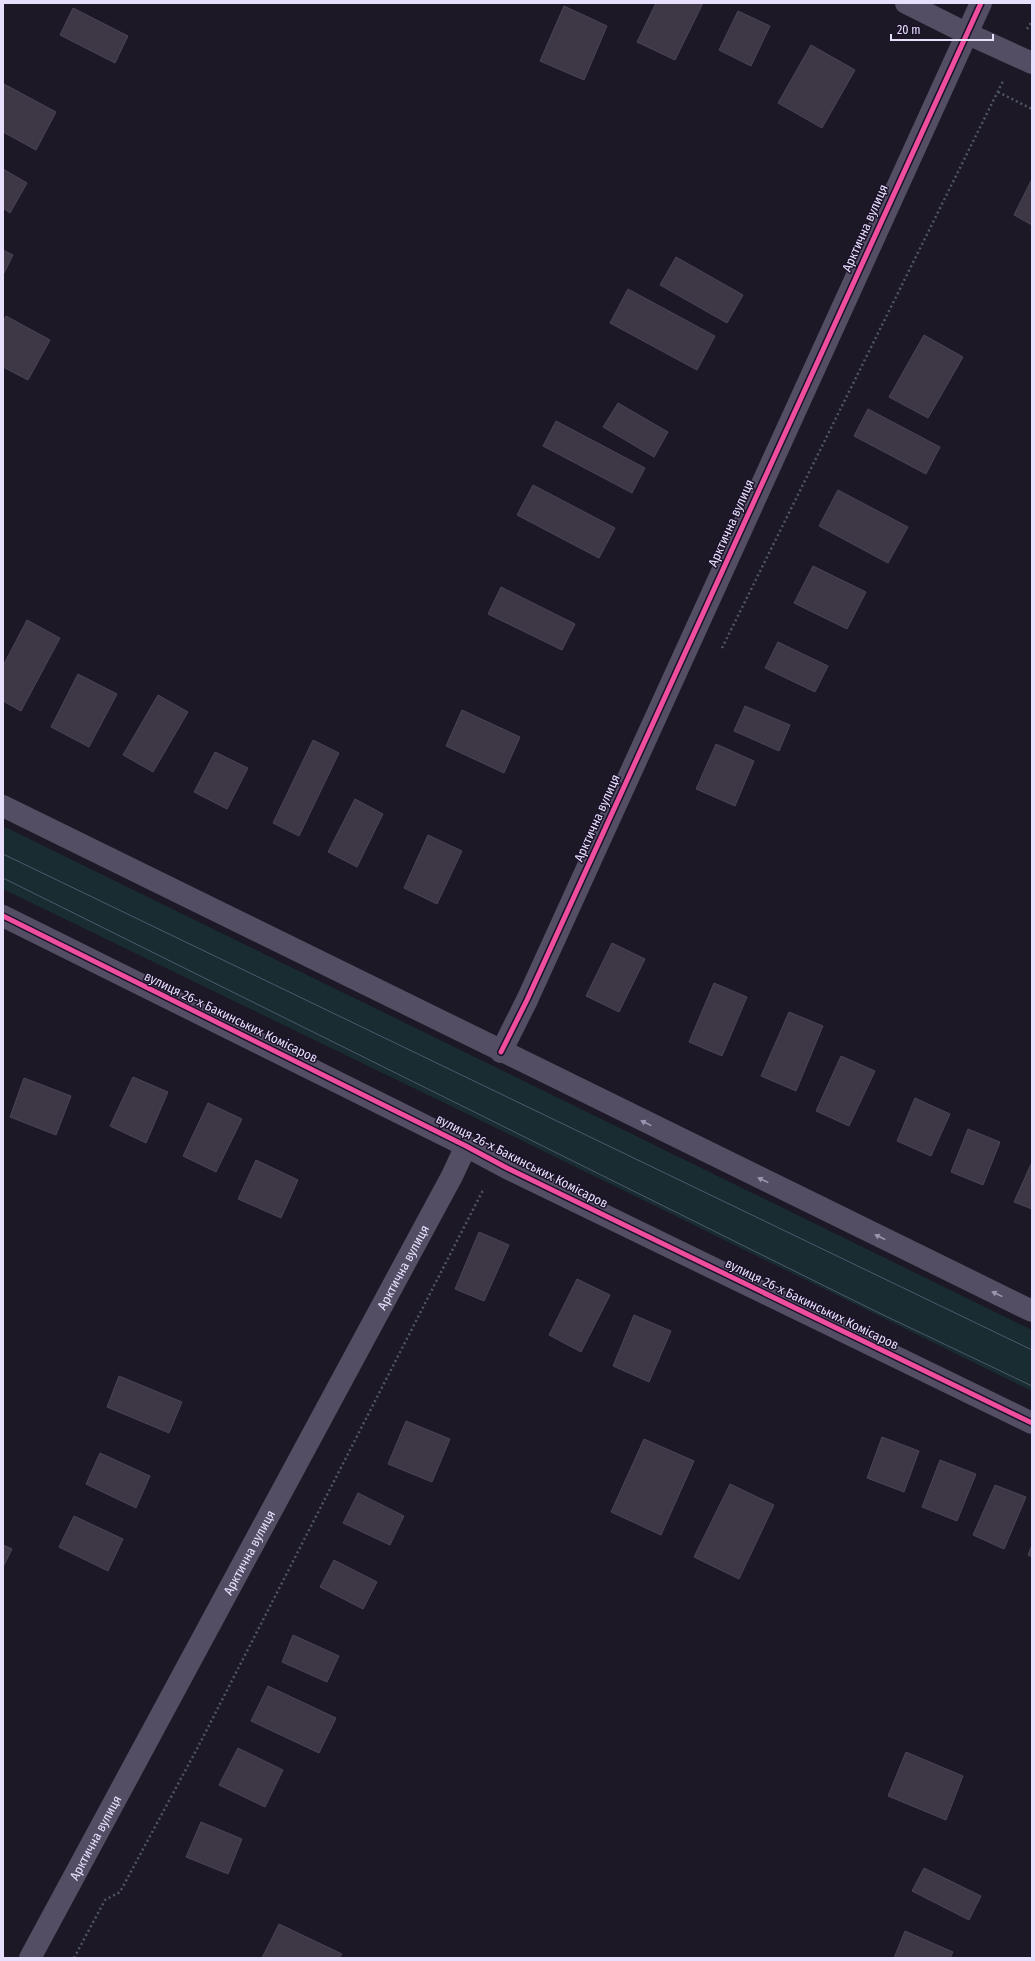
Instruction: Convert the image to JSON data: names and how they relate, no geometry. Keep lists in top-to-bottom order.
{
  "streets": {
    "street": ["Арктична вулиця", "вулиця 26-х Бакинських Комісаров"]
  },
  "crossings": [
    ["Арктична вулиця", "вулиця 26-х Бакинських Комісаров"]
  ],
  "scale_bar": "20 m"
}
